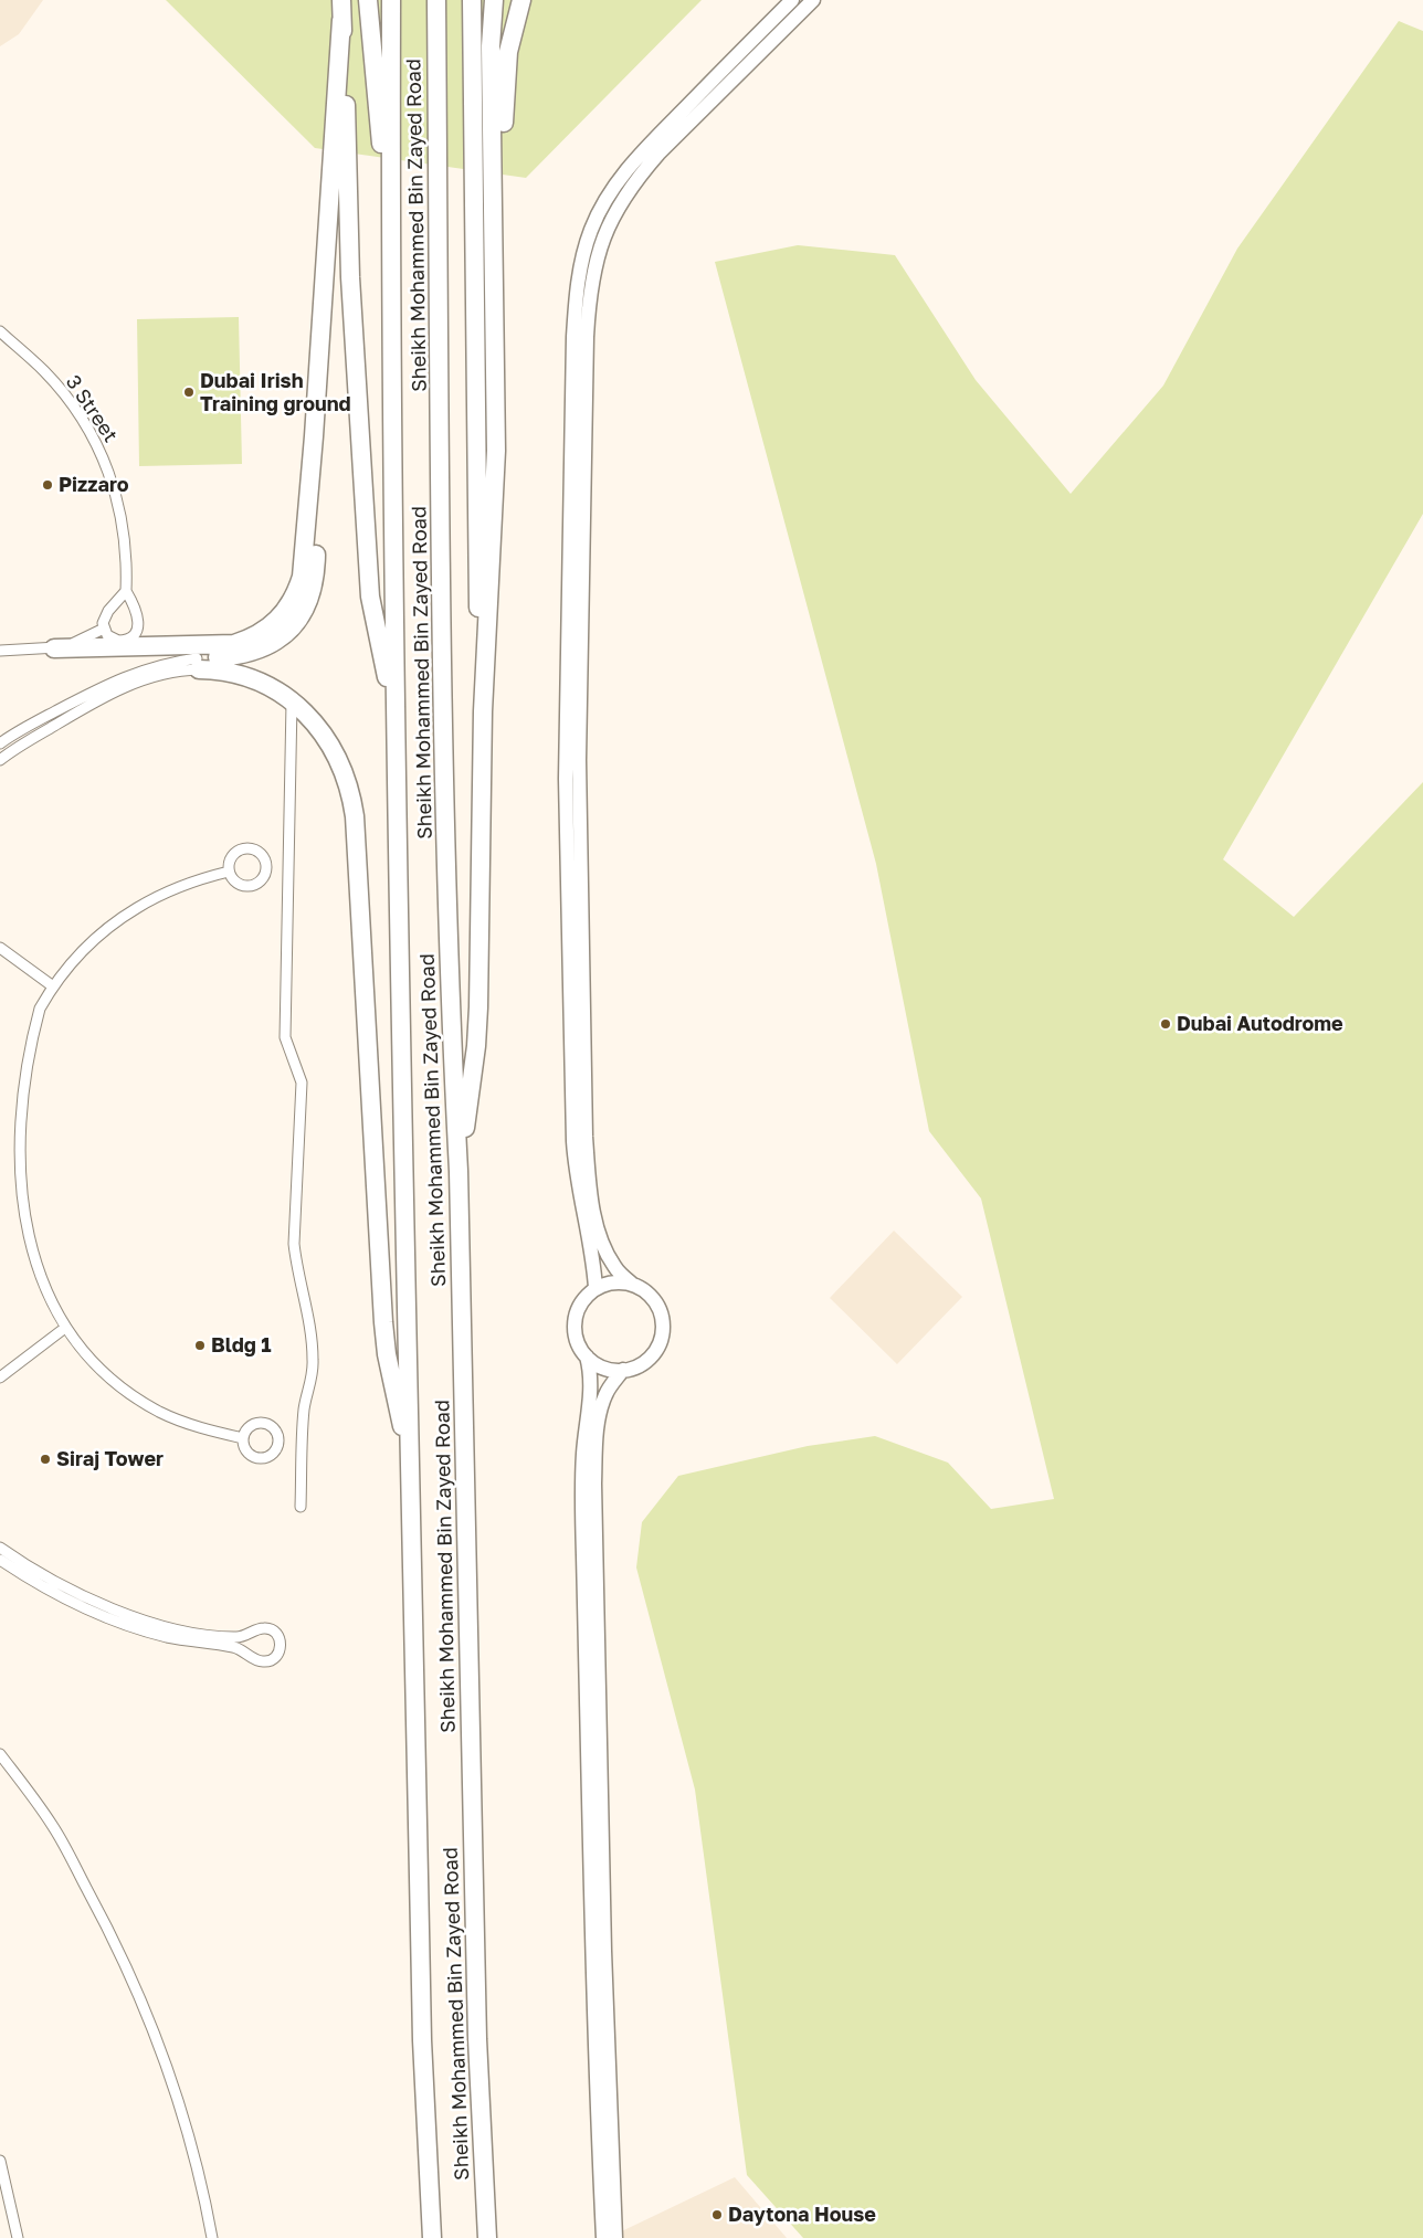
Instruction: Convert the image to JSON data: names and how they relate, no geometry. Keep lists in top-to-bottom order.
{
  "streets": {
    "highway": ["Sheikh Mohammed Bin Zayed Road"],
    "street": ["3 Street"]
  },
  "places": [
    "Dubai Irish Training ground",
    "Pizzaro",
    "Dubai Autodrome",
    "Bldg 1",
    "Siraj Tower",
    "Daytona House"
  ]
}
